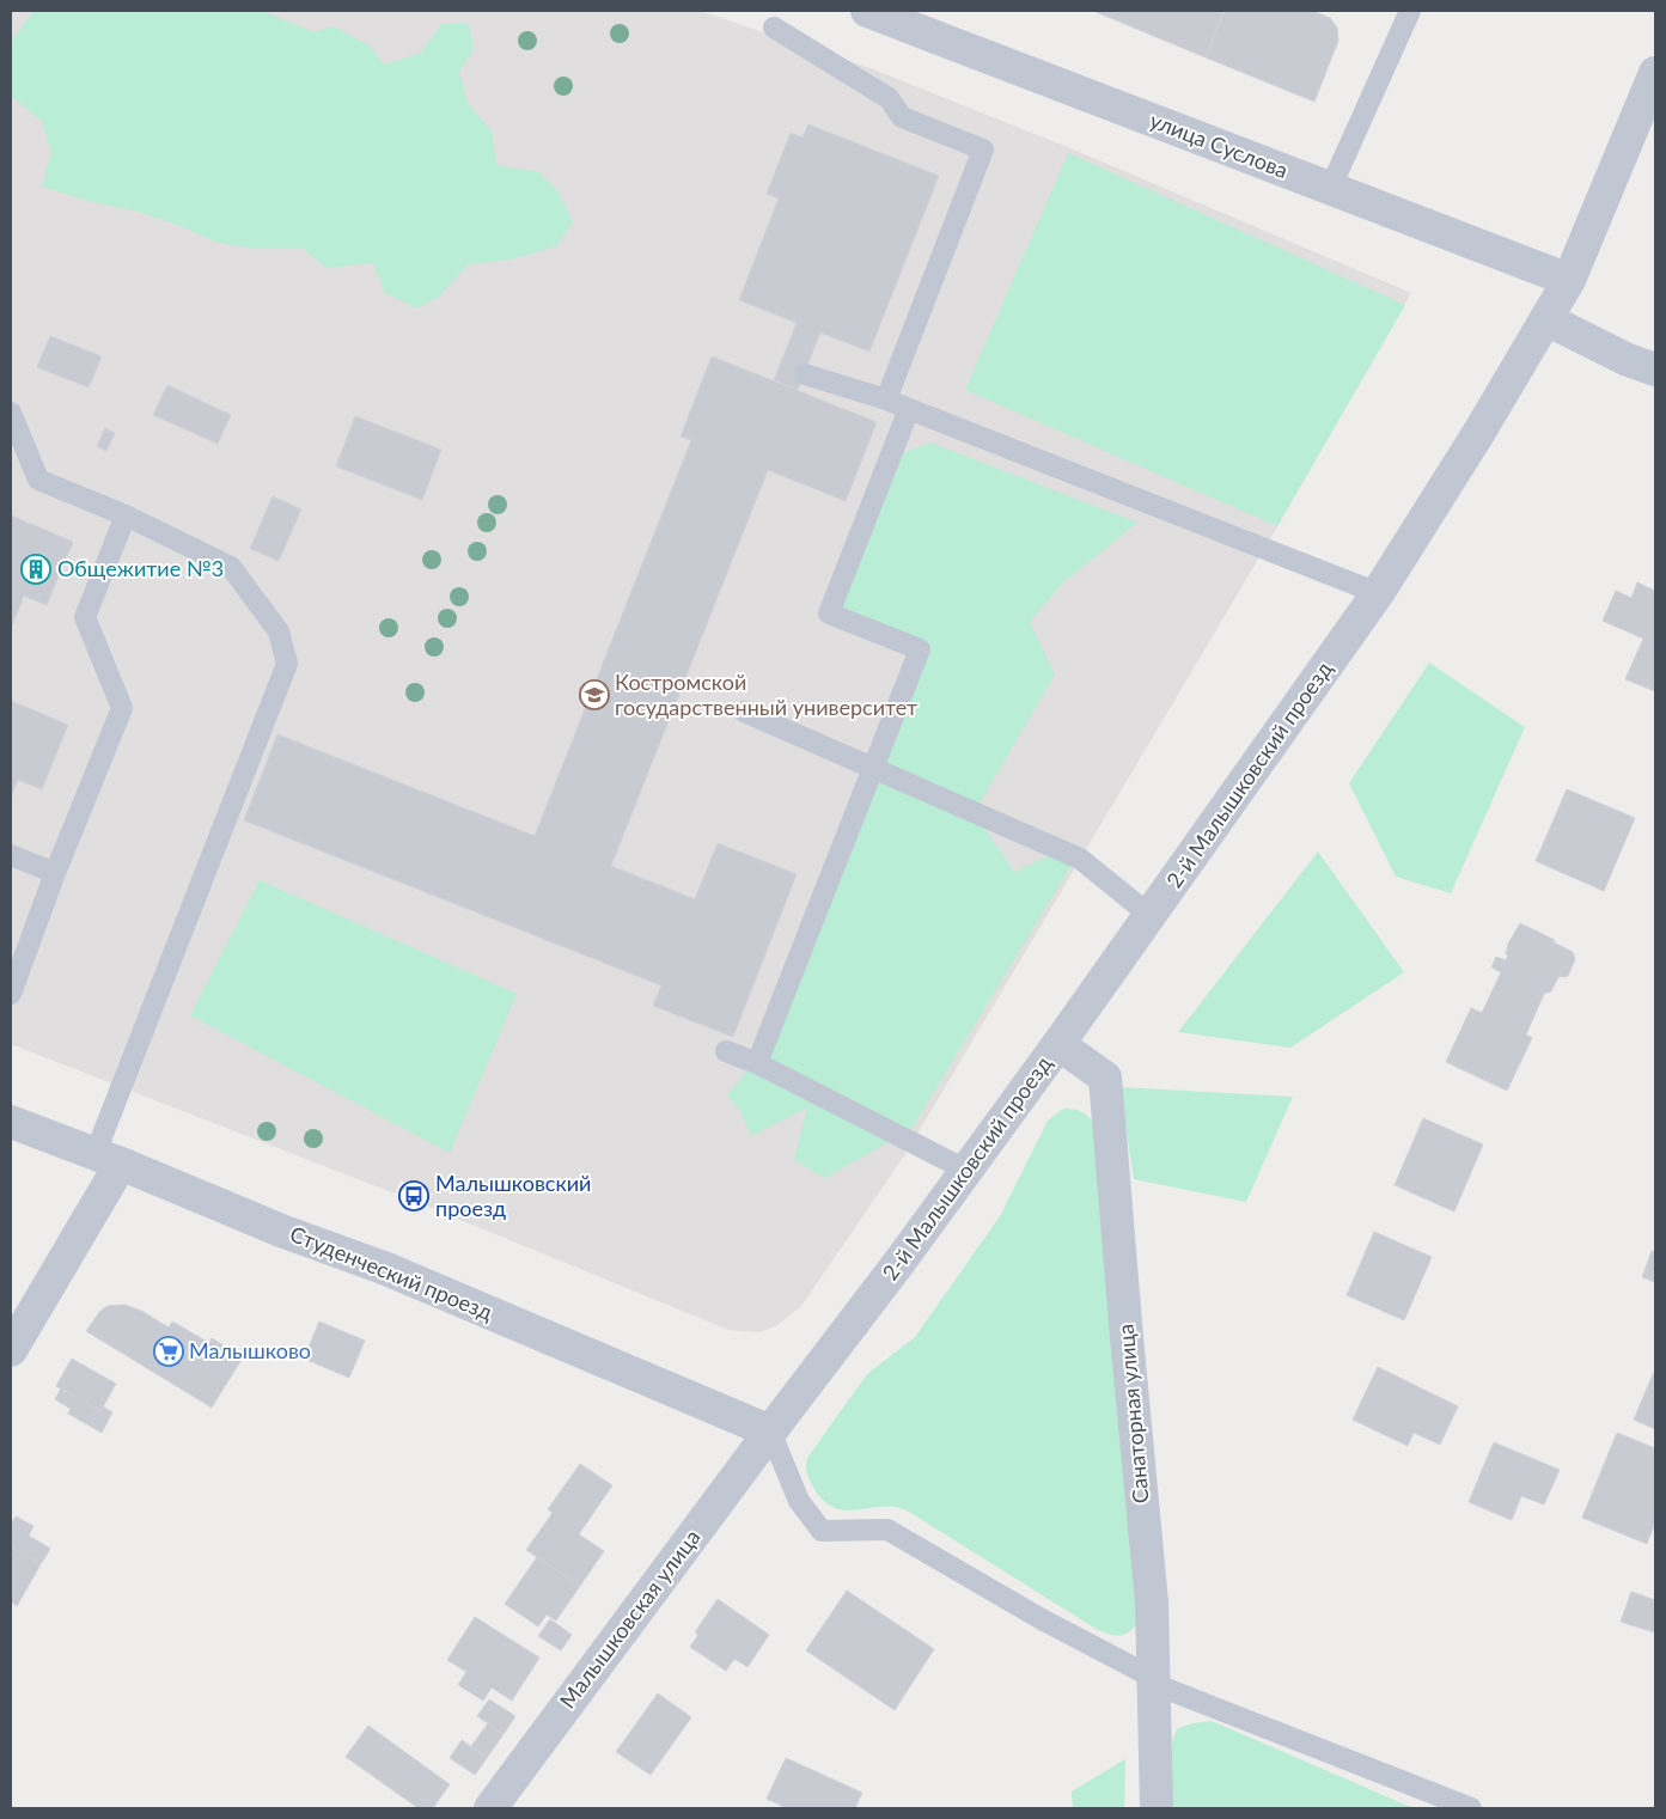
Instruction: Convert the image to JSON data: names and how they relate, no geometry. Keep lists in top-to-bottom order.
{
  "streets": {
    "street": [
      "улица Суслова",
      "2-й Малышковский проезд",
      "Студенческий проезд",
      "Санаторная улица",
      "Малышковская улица"
    ]
  },
  "crossings": [
    ["улица Суслова", "2-й Малышковский проезд"],
    ["2-й Малышковский проезд", "Студенческий проезд"],
    ["2-й Малышковский проезд", "Санаторная улица"],
    ["2-й Малышковский проезд", "Малышковская улица"],
    ["Студенческий проезд", "Малышковская улица"]
  ],
  "places": {
    "building": ["Общежитие №3"],
    "school or university": ["Костромской государственный университет"],
    "bus stop": ["Малышковский проезд"],
    "supermarket": ["Малышково"]
  }
}
